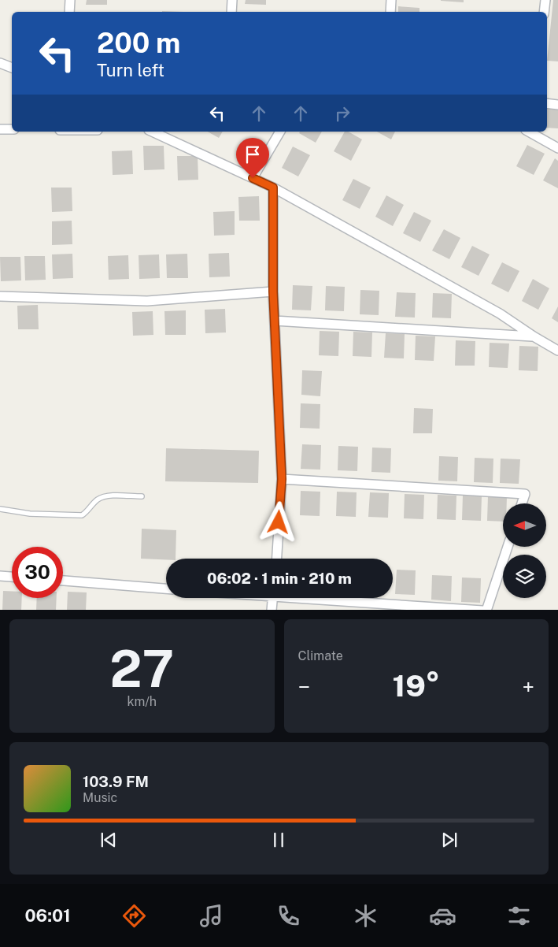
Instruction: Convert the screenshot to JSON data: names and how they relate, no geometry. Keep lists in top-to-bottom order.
{
  "north": "left",
  "page": {
    "turn": ["200 m", "Turn left"],
    "limit": "30",
    "trip": "06:02 · 1 min · 210 m",
    "tile": [
      ["27", "km/h"],
      "Climate"
    ],
    "heat": ["−", "19°", "+"],
    "song": ["103.9 FM", "Music"],
    "tabs": "06:01"
  }
}
